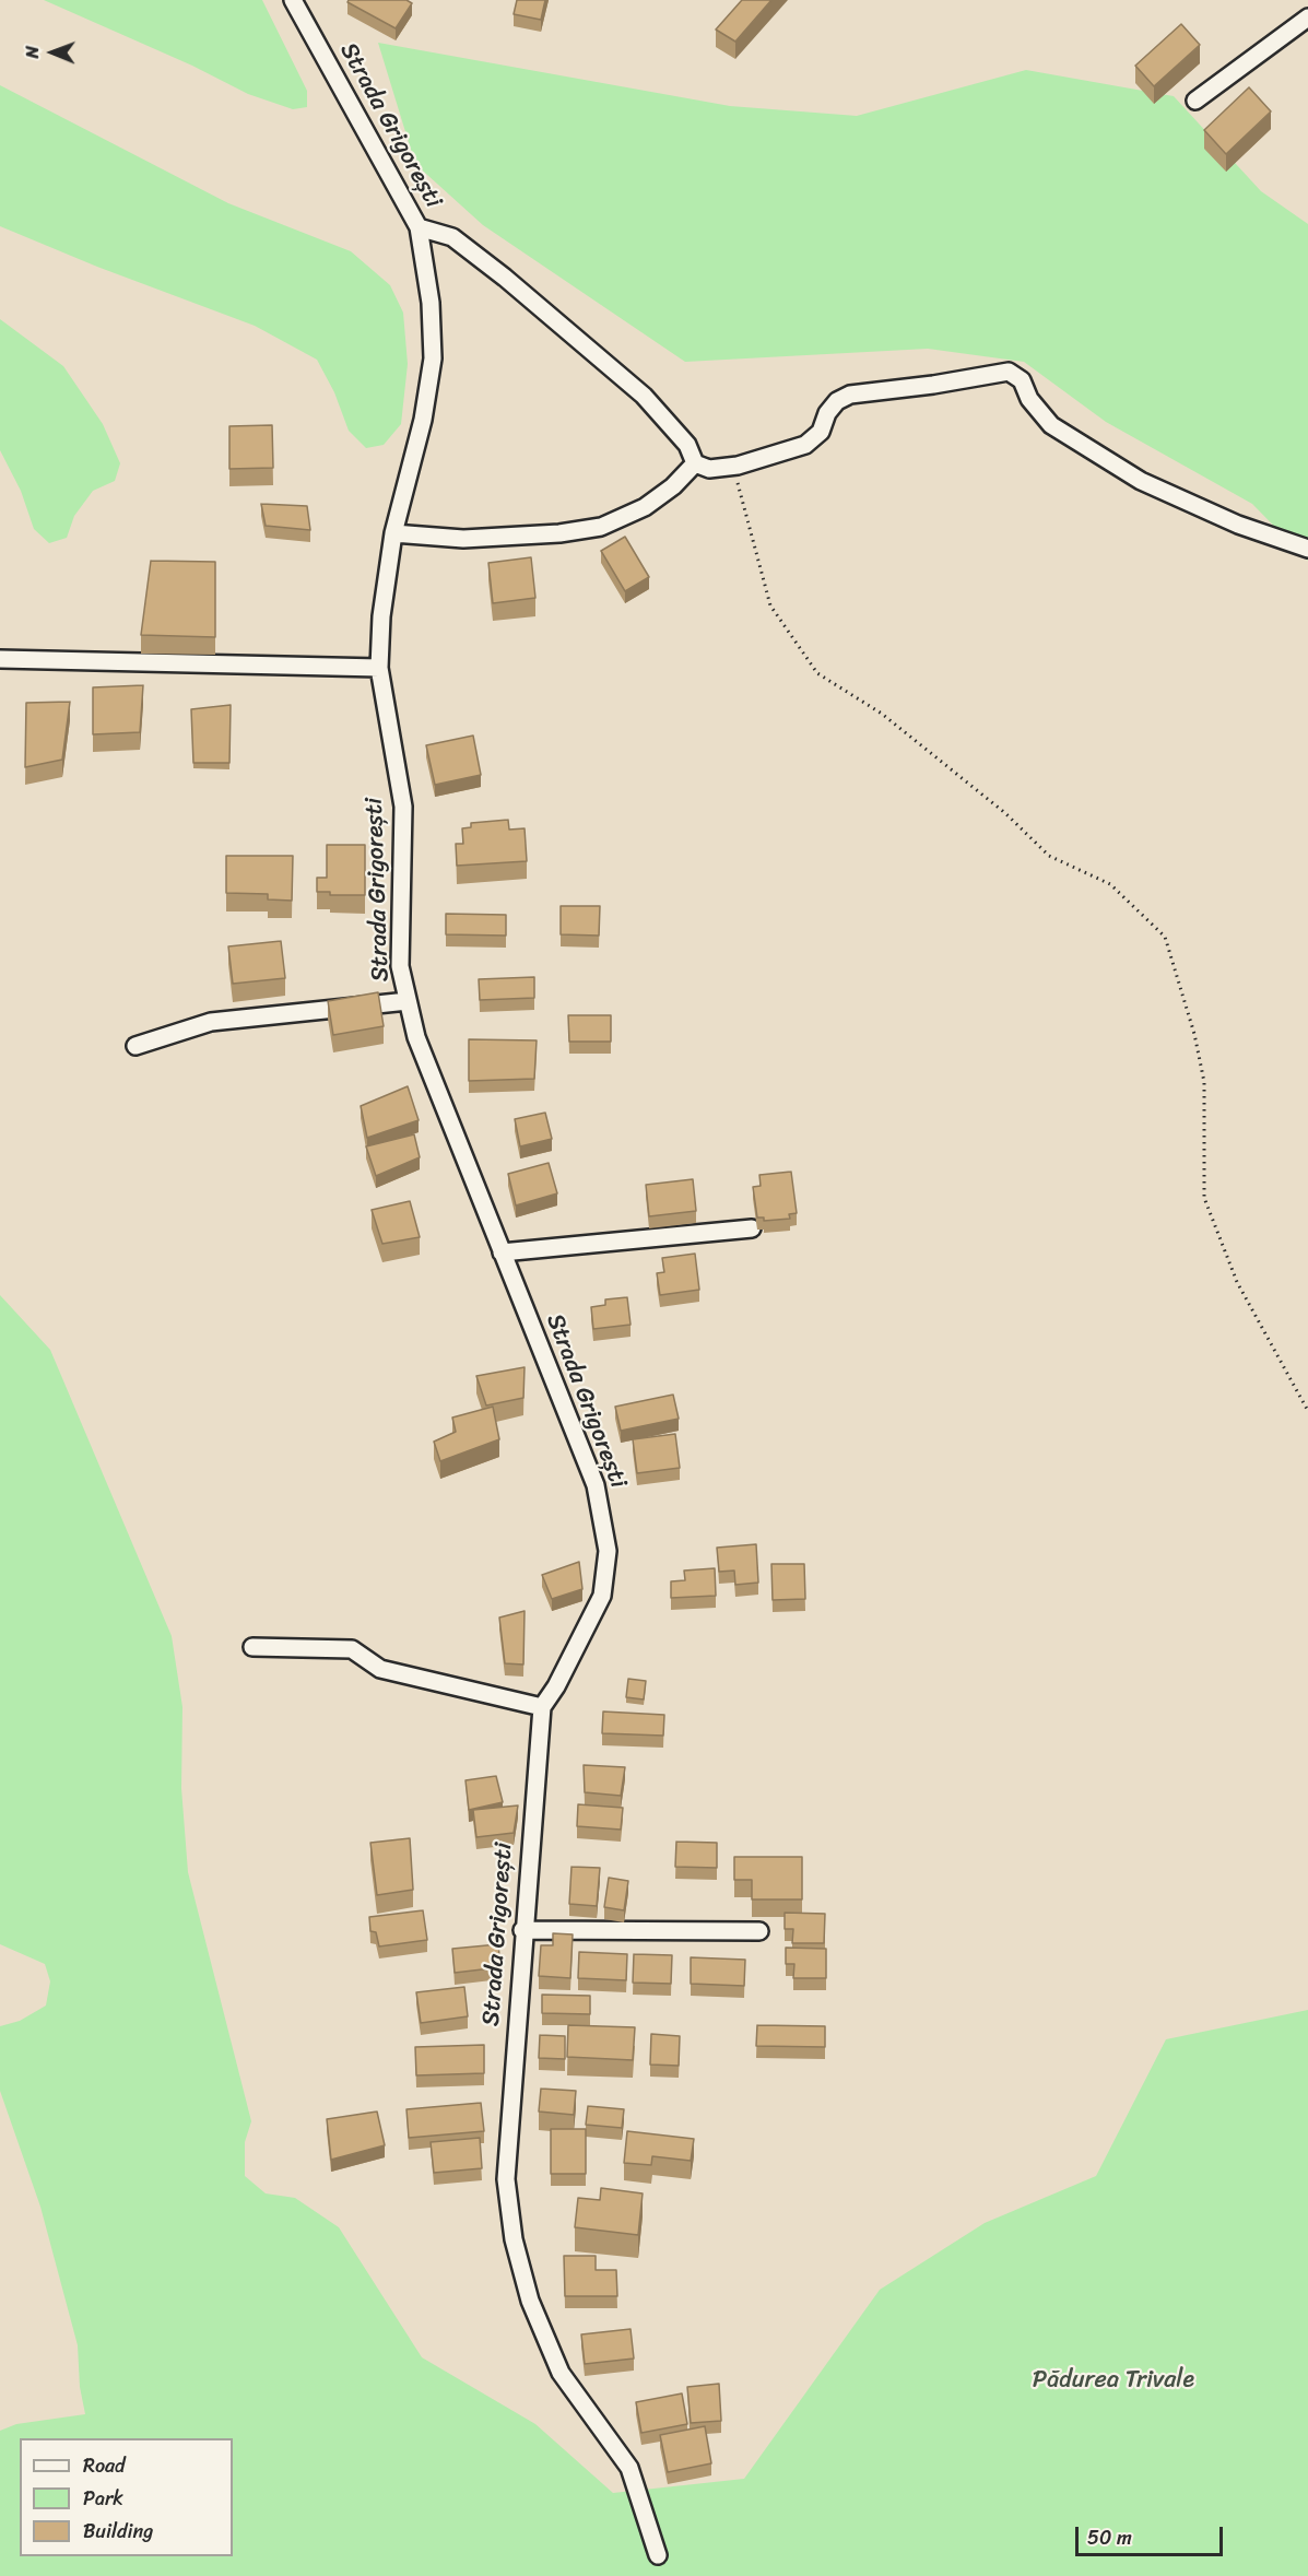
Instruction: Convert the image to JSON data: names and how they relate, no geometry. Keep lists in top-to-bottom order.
{
  "streets": {
    "street": ["Strada Grigorești"]
  },
  "parks": ["Pădurea Trivale"],
  "legend": ["Road", "Park", "Building"],
  "scale_bar": "50 m",
  "north": "left"
}
